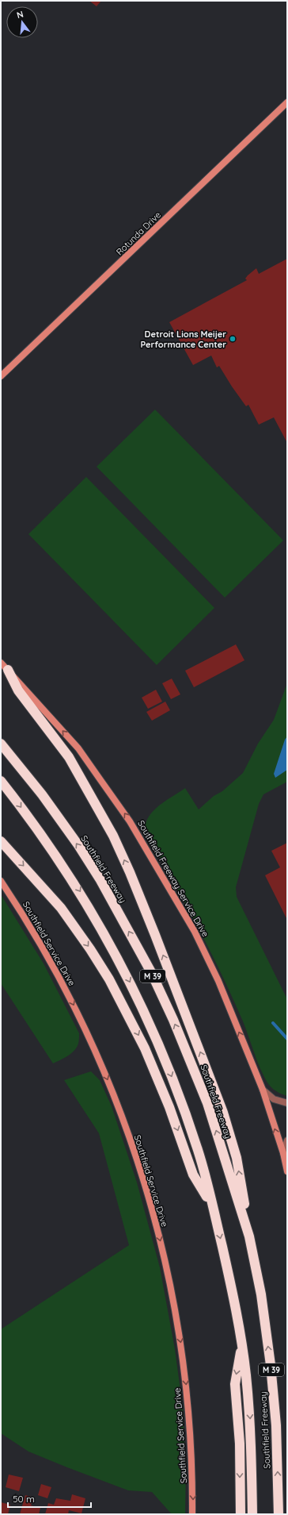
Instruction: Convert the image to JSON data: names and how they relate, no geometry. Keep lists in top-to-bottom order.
{
  "streets": {
    "highway": ["Southfield Freeway", "M 39"],
    "main road": ["Rotunda Drive", "Southfield Freeway Service Drive", "Southfield Service Drive"]
  },
  "one_way": ["Southfield Freeway Service Drive", "Southfield Service Drive"],
  "places": ["Detroit Lions Meijer Performance Center"],
  "scale_bar": "50 m",
  "north": "top"
}
